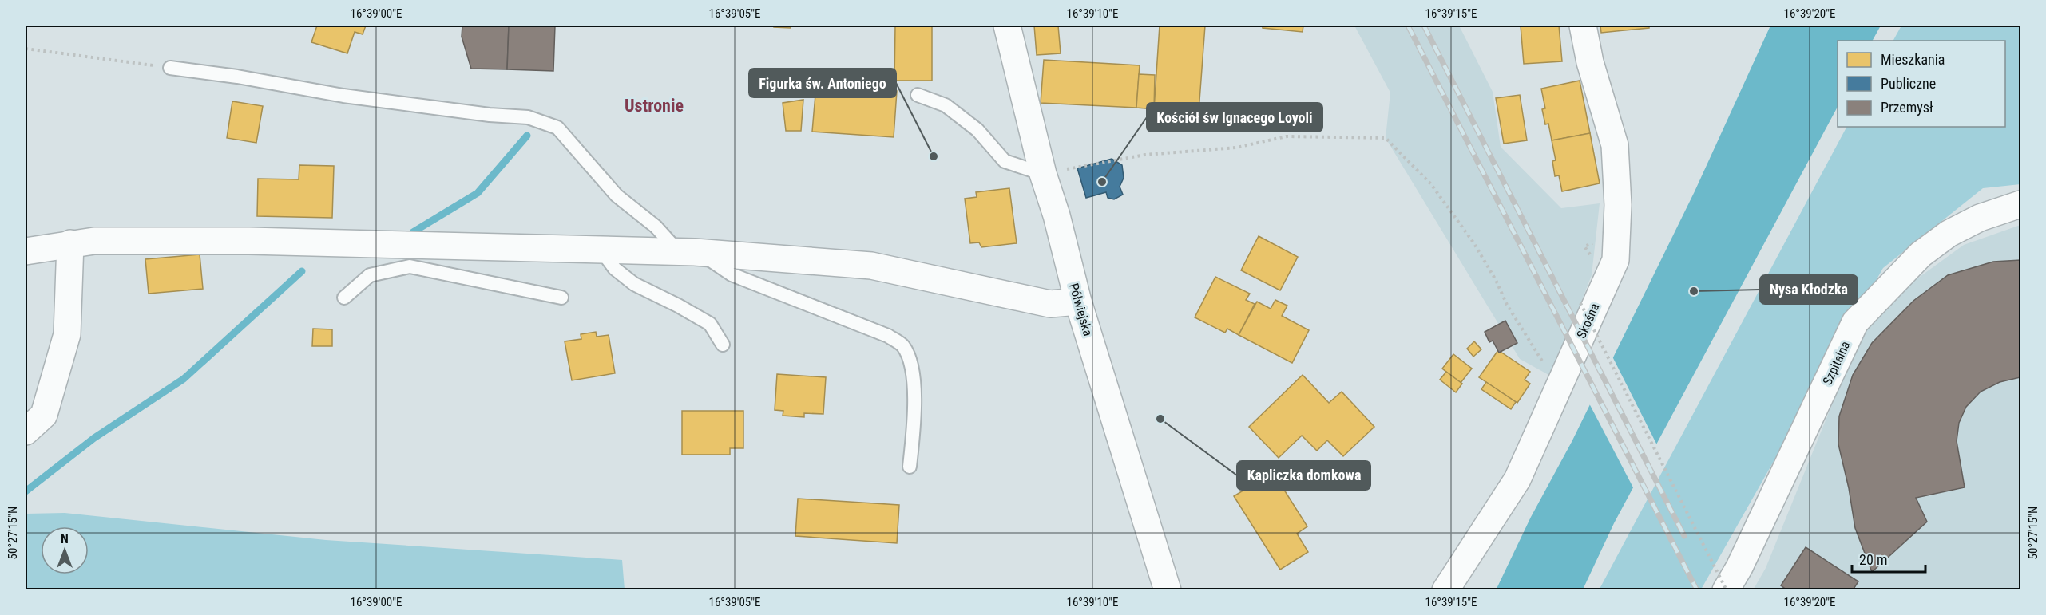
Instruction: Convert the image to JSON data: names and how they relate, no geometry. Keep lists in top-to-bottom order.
{
  "streets": {
    "street": ["Półwiejska", "Skośna", "Szpitalna"]
  },
  "districts": ["Ustronie"],
  "places": [
    "Figurka św. Antoniego",
    "Kościół św Ignacego Loyoli",
    "Nysa Kłodzka",
    "Kapliczka domkowa"
  ],
  "legend": ["Mieszkania", "Publiczne", "Przemysł"],
  "scale_bar": "20 m",
  "north": "top",
  "coordinates": [
    "16°39'00\"E",
    "16°39'05\"E",
    "16°39'10\"E",
    "16°39'15\"E",
    "16°39'20\"E",
    "50°27'15\"N"
  ]
}
